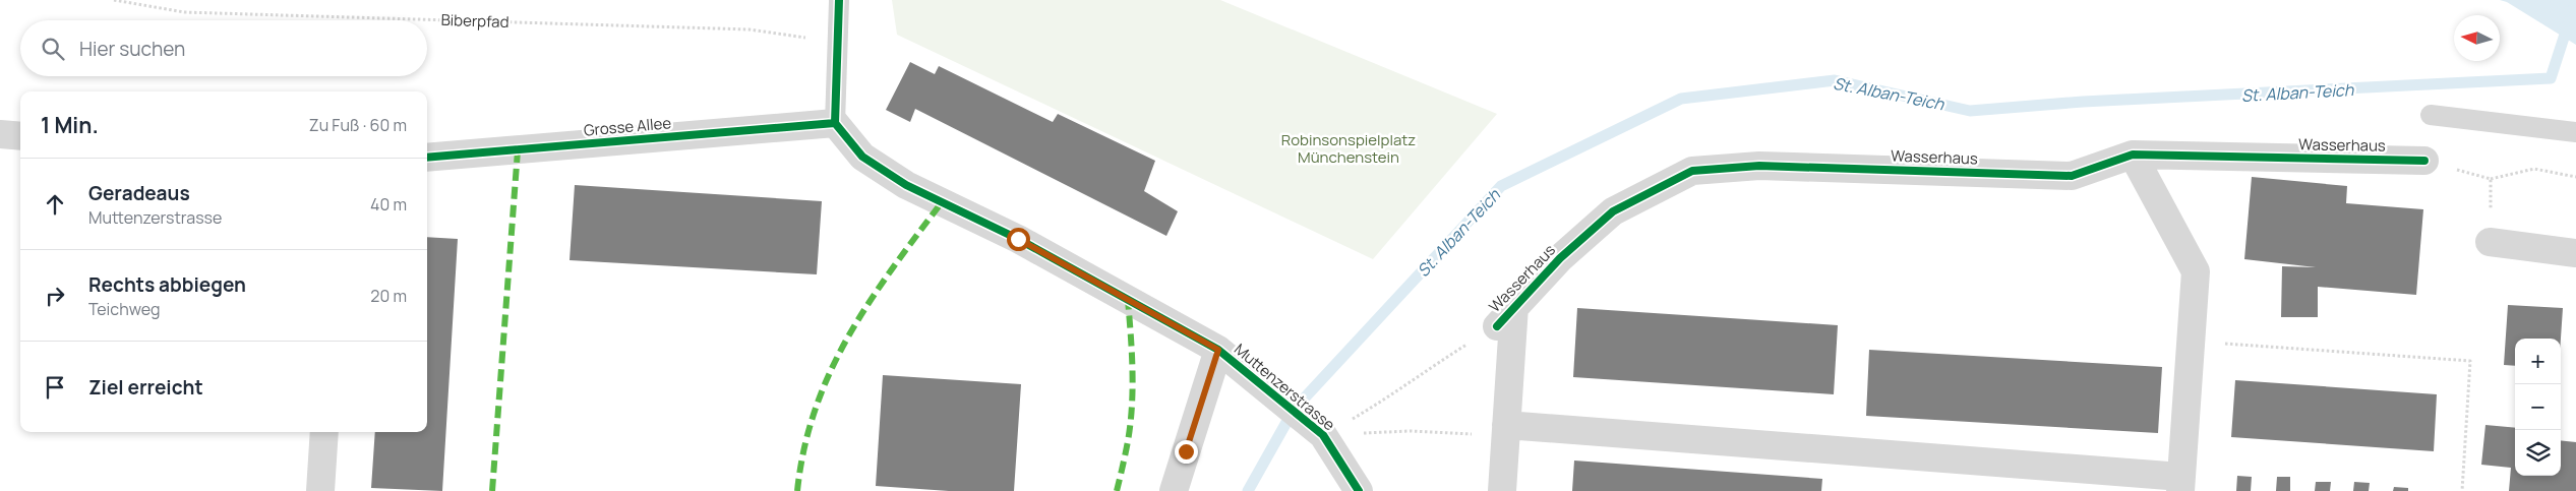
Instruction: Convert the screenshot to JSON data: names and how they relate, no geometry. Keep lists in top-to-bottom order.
{
  "streets": {
    "street": ["Grosse Allee", "Wasserhaus", "Muttenzerstrasse"],
    "path": ["Biberpfad"]
  },
  "crossings": [
    ["Grosse Allee", "Muttenzerstrasse"]
  ],
  "water": ["St. Alban-Teich"],
  "parks": ["Robinsonspielplatz Münchenstein"],
  "north": "left",
  "page": {
    "search": "Hier suchen",
    "heading": ["1 Min.", "Zu Fuß · 60 m"],
    "list": [
      ["Geradeaus", "Muttenzerstrasse", "40 m"],
      ["Rechts abbiegen", "Teichweg", "20 m"],
      "Ziel erreicht"
    ],
    "map_buttons": ["+", "−"]
  }
}
